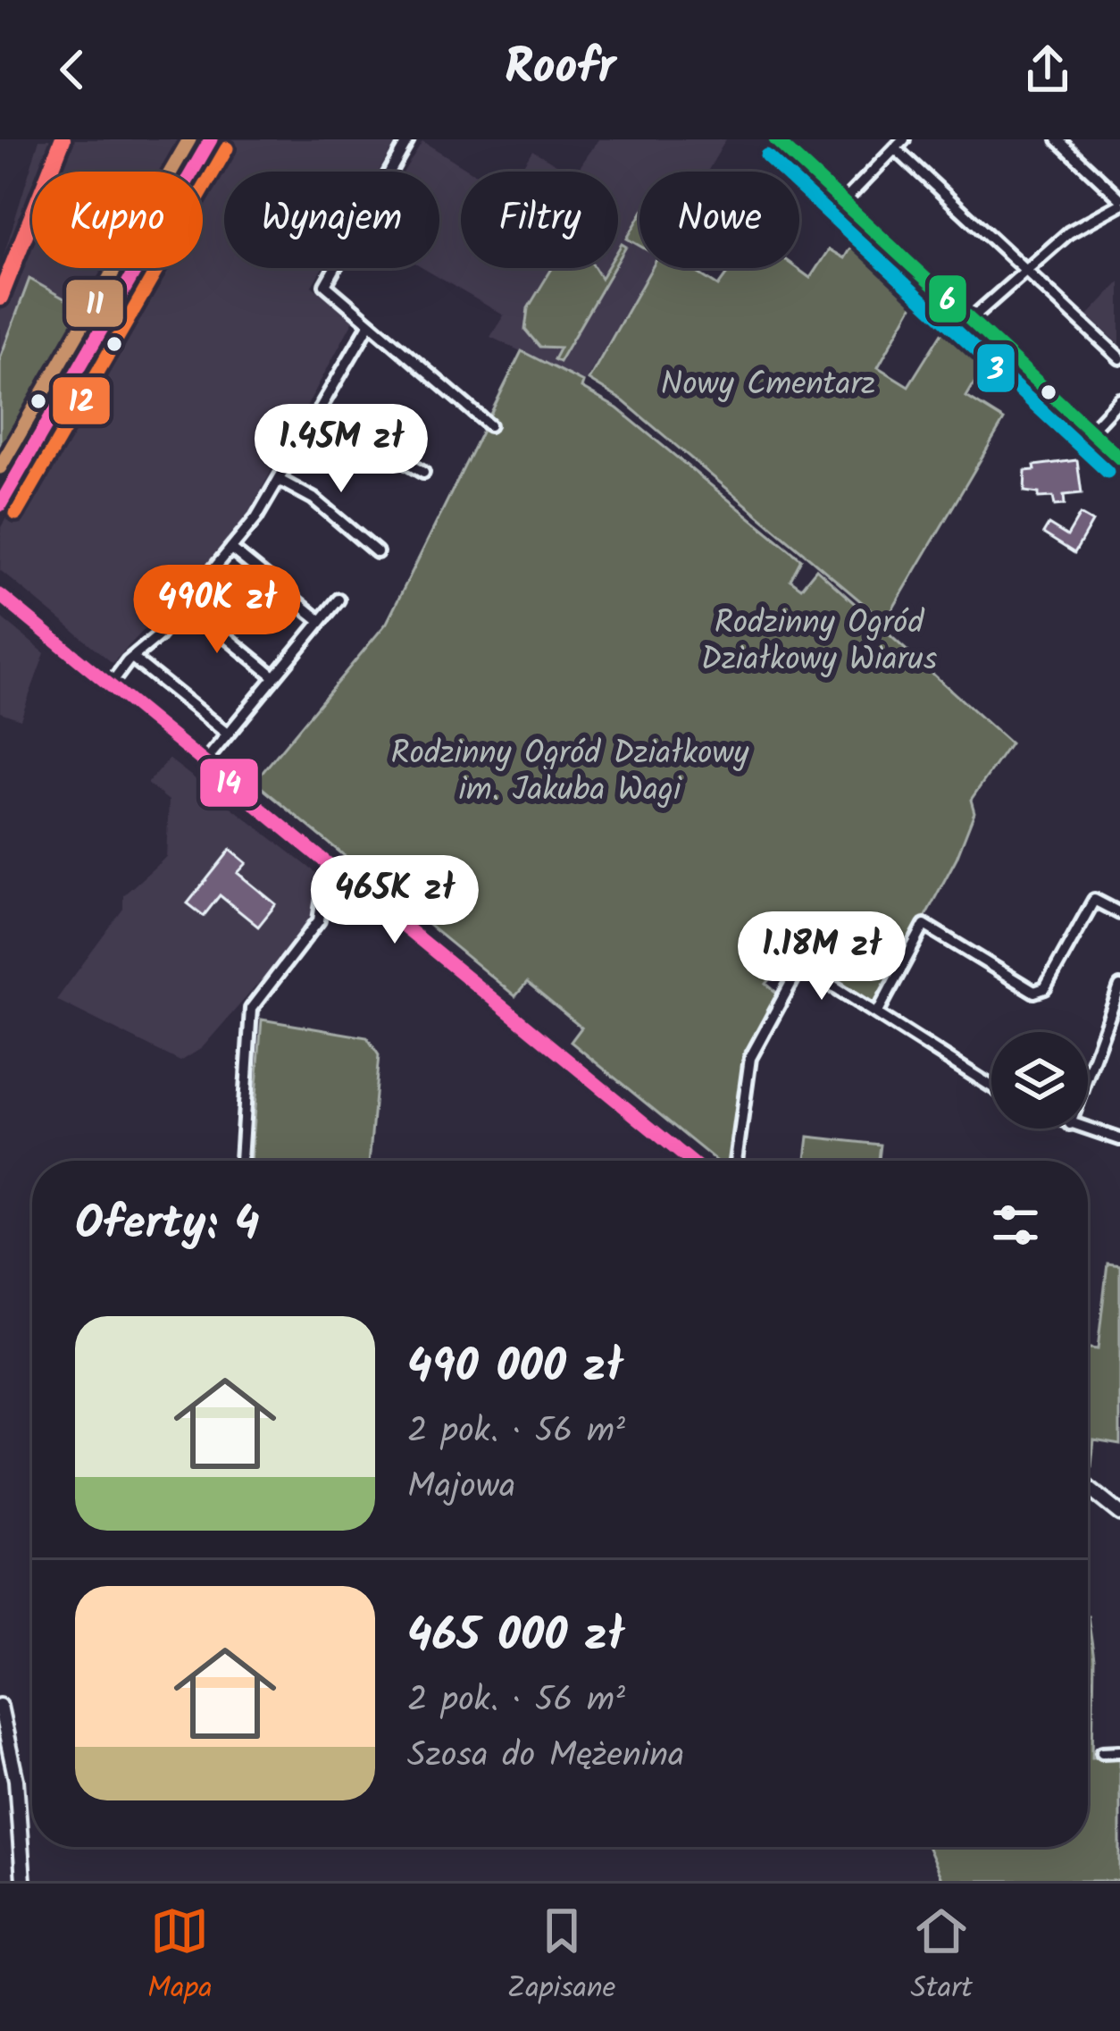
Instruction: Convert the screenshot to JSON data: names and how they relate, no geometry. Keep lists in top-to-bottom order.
{
  "parks": ["Nowy Cmentarz", "Rodzinny Ogród Działkowy Wiarus", "Rodzinny Ogród Działkowy im. Jakuba Wagi"],
  "lines": [
    "transit line 14",
    "transit line 6",
    "transit line 11",
    "transit line 12",
    "transit line 3"
  ],
  "page": {
    "header": "Roofr",
    "chip": [
      "Kupno",
      "Wynajem",
      "Filtry",
      "Nowe"
    ],
    "price": [
      "1.45M zł",
      "490K zł",
      "465K zł",
      "1.18M zł"
    ],
    "heading": "Oferty: 4",
    "list": [
      {
        "name": "490 000 zł",
        "note": "2 pok. · 56 m² · Majowa"
      },
      {
        "name": "465 000 zł",
        "note": "2 pok. · 56 m² · Szosa do Mężenina"
      }
    ],
    "tabs": ["Mapa", "Zapisane", "Start"]
  }
}
